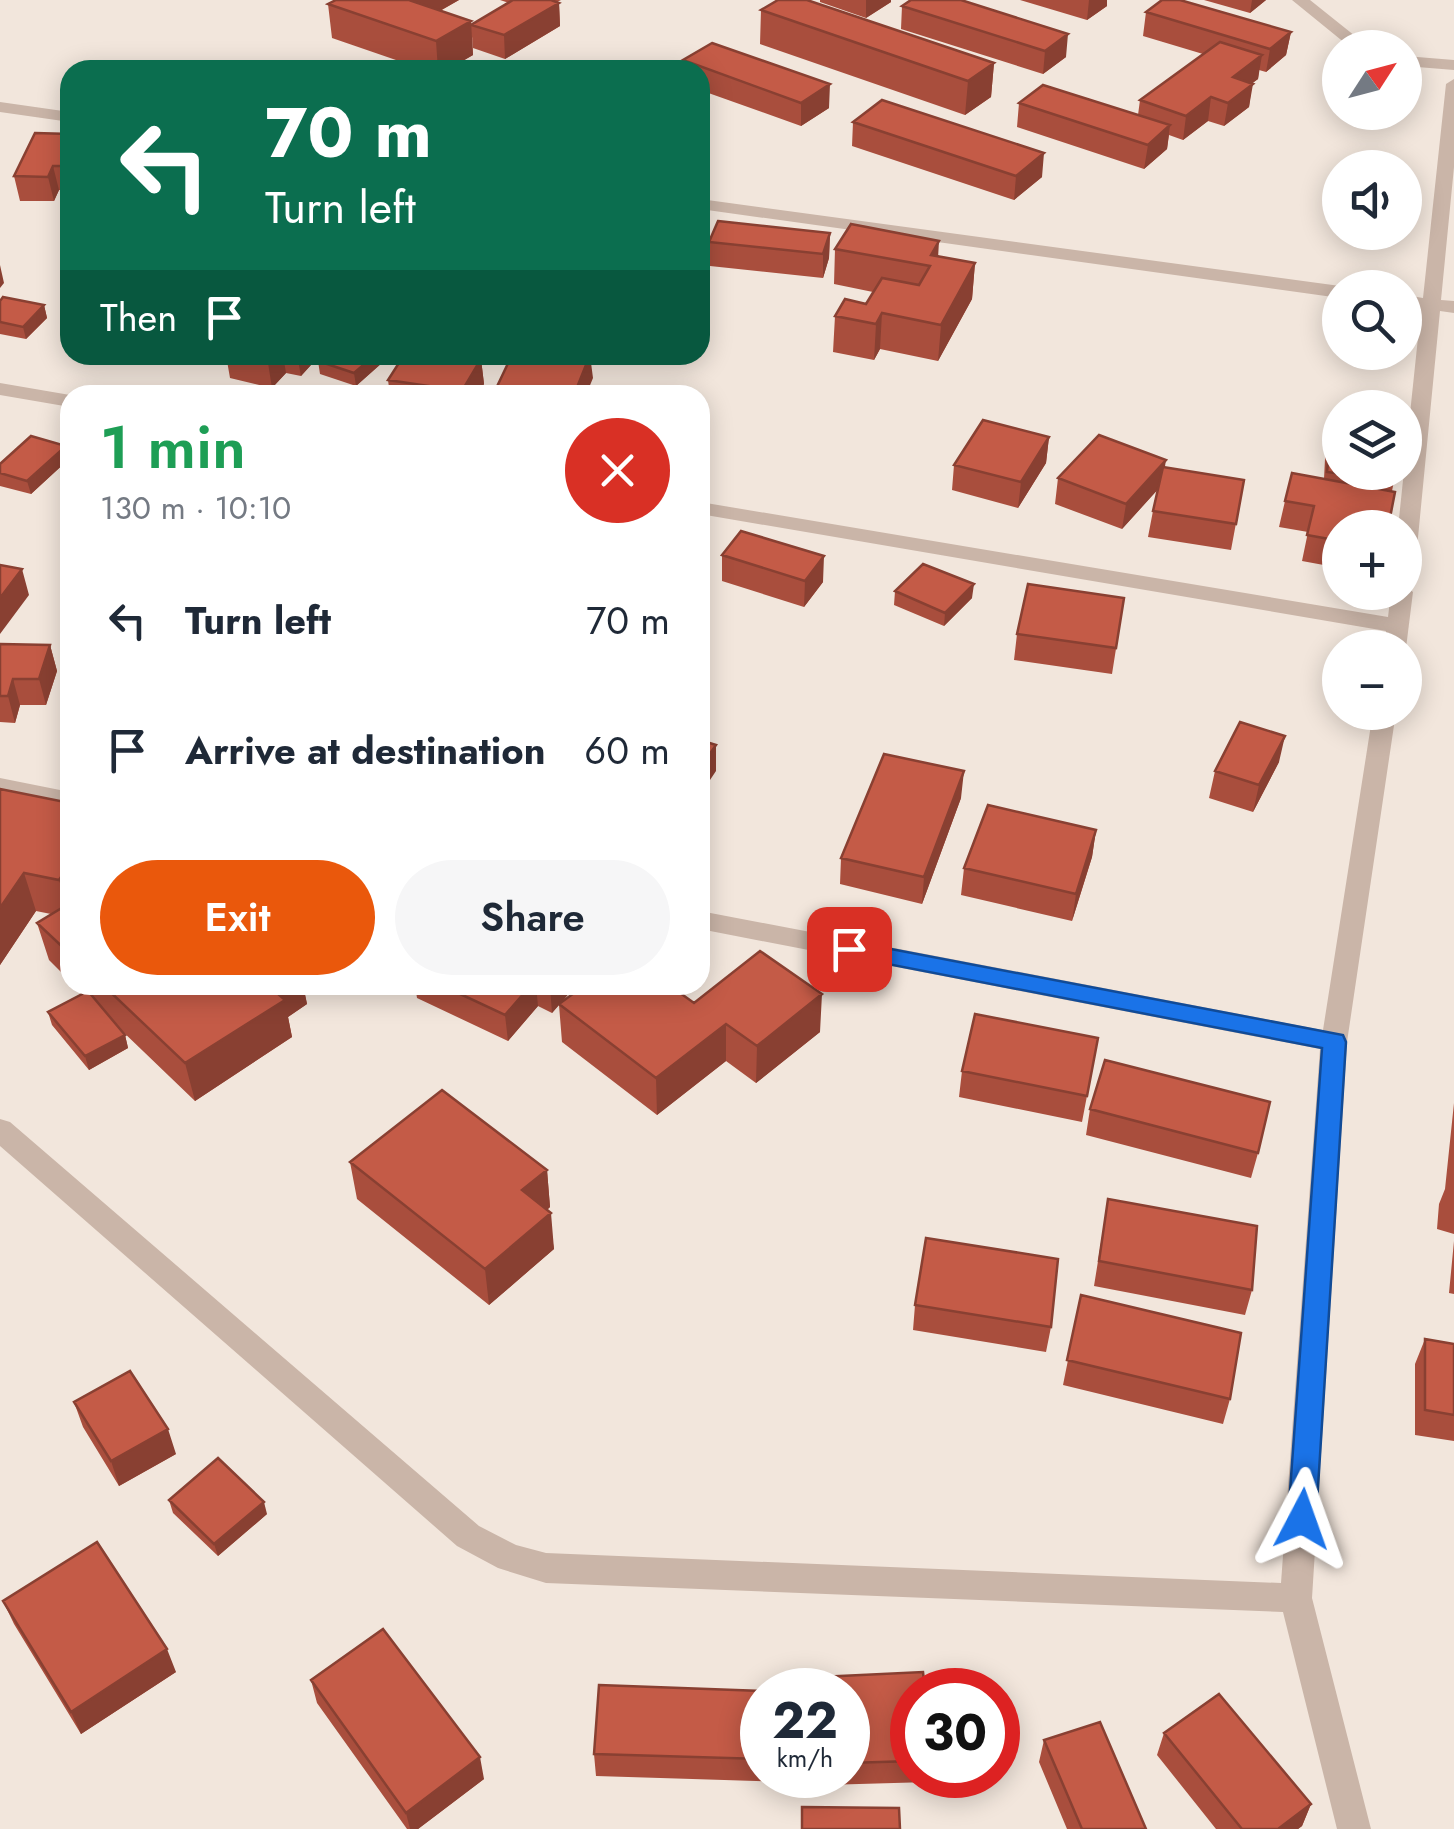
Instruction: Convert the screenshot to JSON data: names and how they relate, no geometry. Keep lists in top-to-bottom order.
{
  "north": "top right",
  "page": {
    "map_buttons": ["+", "−"],
    "turn": ["70 m", "Turn left"],
    "then": "Then",
    "heading": ["1 min", "130 m · 10:10"],
    "list": [
      {
        "name": "Turn left",
        "value": "70 m"
      },
      {
        "name": "Arrive at destination",
        "value": "60 m"
      }
    ],
    "buttons": ["Exit", "Share"],
    "speed": "22 km/h",
    "limit": "30"
  }
}
